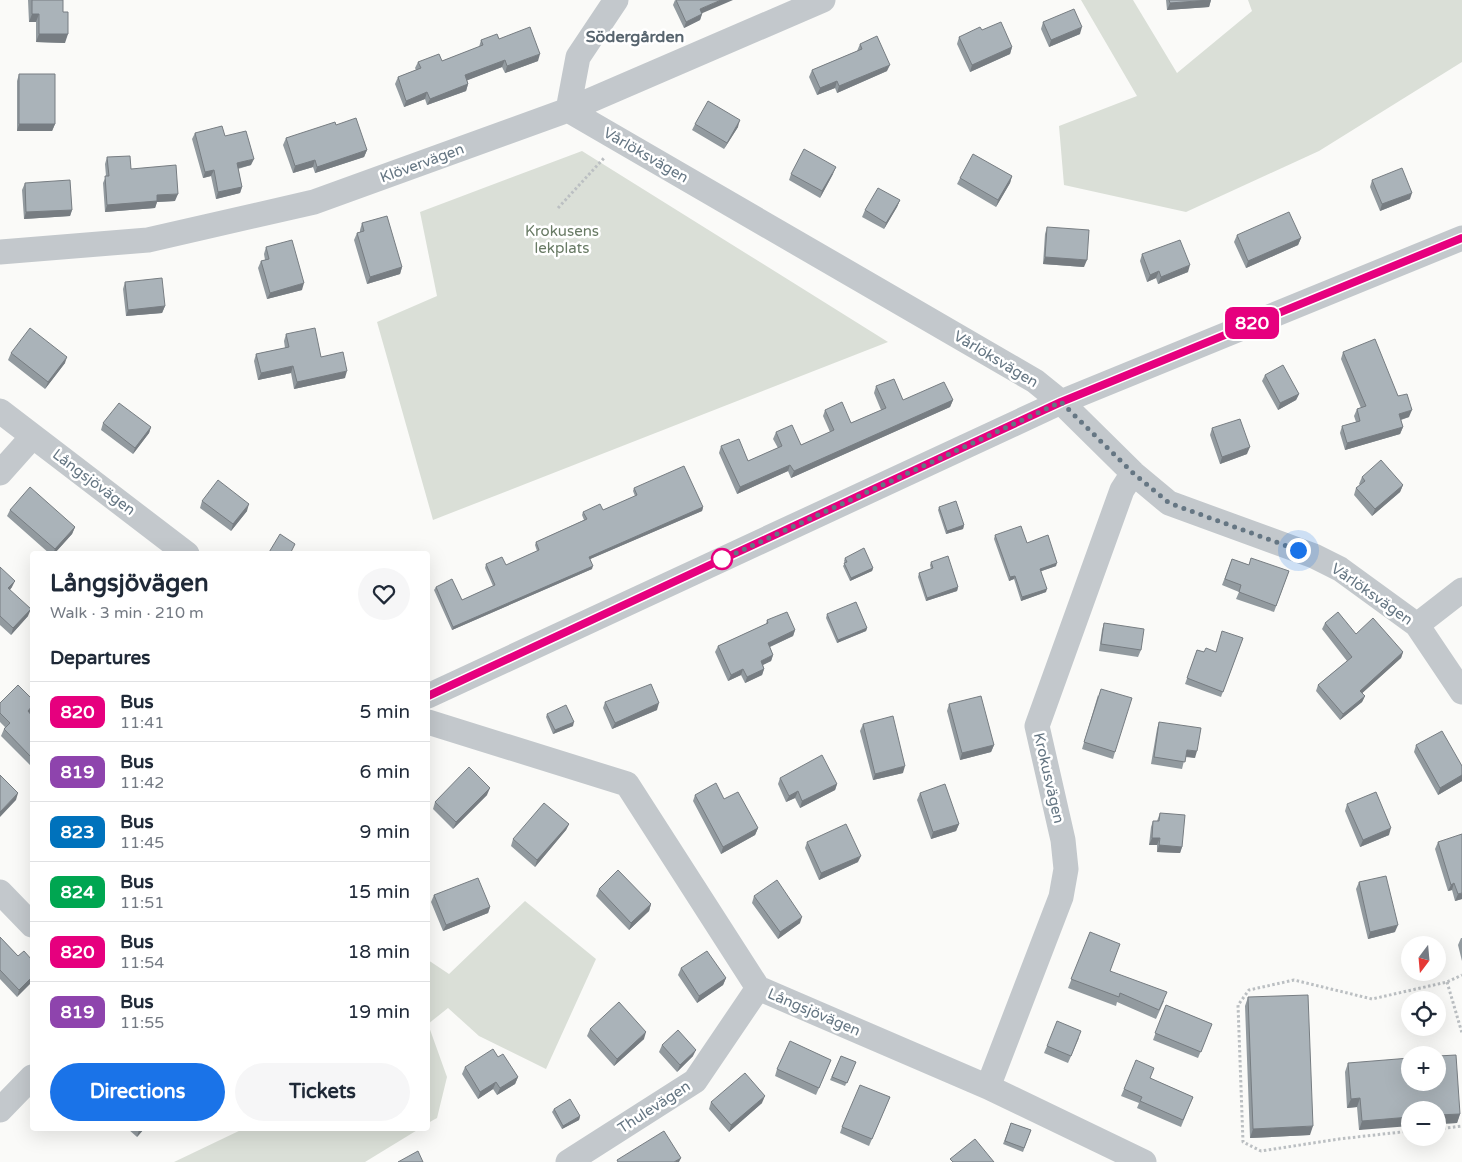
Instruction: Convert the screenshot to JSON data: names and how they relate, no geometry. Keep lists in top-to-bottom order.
{
  "streets": {
    "street": [
      "Vårlöksvägen",
      "Klövervägen",
      "Långsjövägen",
      "Krokusvägen",
      "Thulevägen"
    ]
  },
  "crossings": [
    ["Vårlöksvägen", "Klövervägen"],
    ["Vårlöksvägen", "Krokusvägen"],
    ["Långsjövägen", "Krokusvägen"],
    ["Långsjövägen", "Thulevägen"]
  ],
  "districts": ["Södergården"],
  "parks": ["Krokusens lekplats"],
  "lines": ["bus line 820"],
  "north": "bottom",
  "page": {
    "on_map": "820",
    "heading": [
      ["Långsjövägen", "Walk · 3 min · 210 m"],
      "Departures"
    ],
    "list": [
      {
        "mark": "820",
        "name": "Bus",
        "note": "11:41",
        "value": "5 min"
      },
      {
        "mark": "819",
        "name": "Bus",
        "note": "11:42",
        "value": "6 min"
      },
      {
        "mark": "823",
        "name": "Bus",
        "note": "11:45",
        "value": "9 min"
      },
      {
        "mark": "824",
        "name": "Bus",
        "note": "11:51",
        "value": "15 min"
      },
      {
        "mark": "820",
        "name": "Bus",
        "note": "11:54",
        "value": "18 min"
      },
      {
        "mark": "819",
        "name": "Bus",
        "note": "11:55",
        "value": "19 min"
      }
    ],
    "map_buttons": ["+", "−"],
    "buttons": ["Directions", "Tickets"]
  }
}
